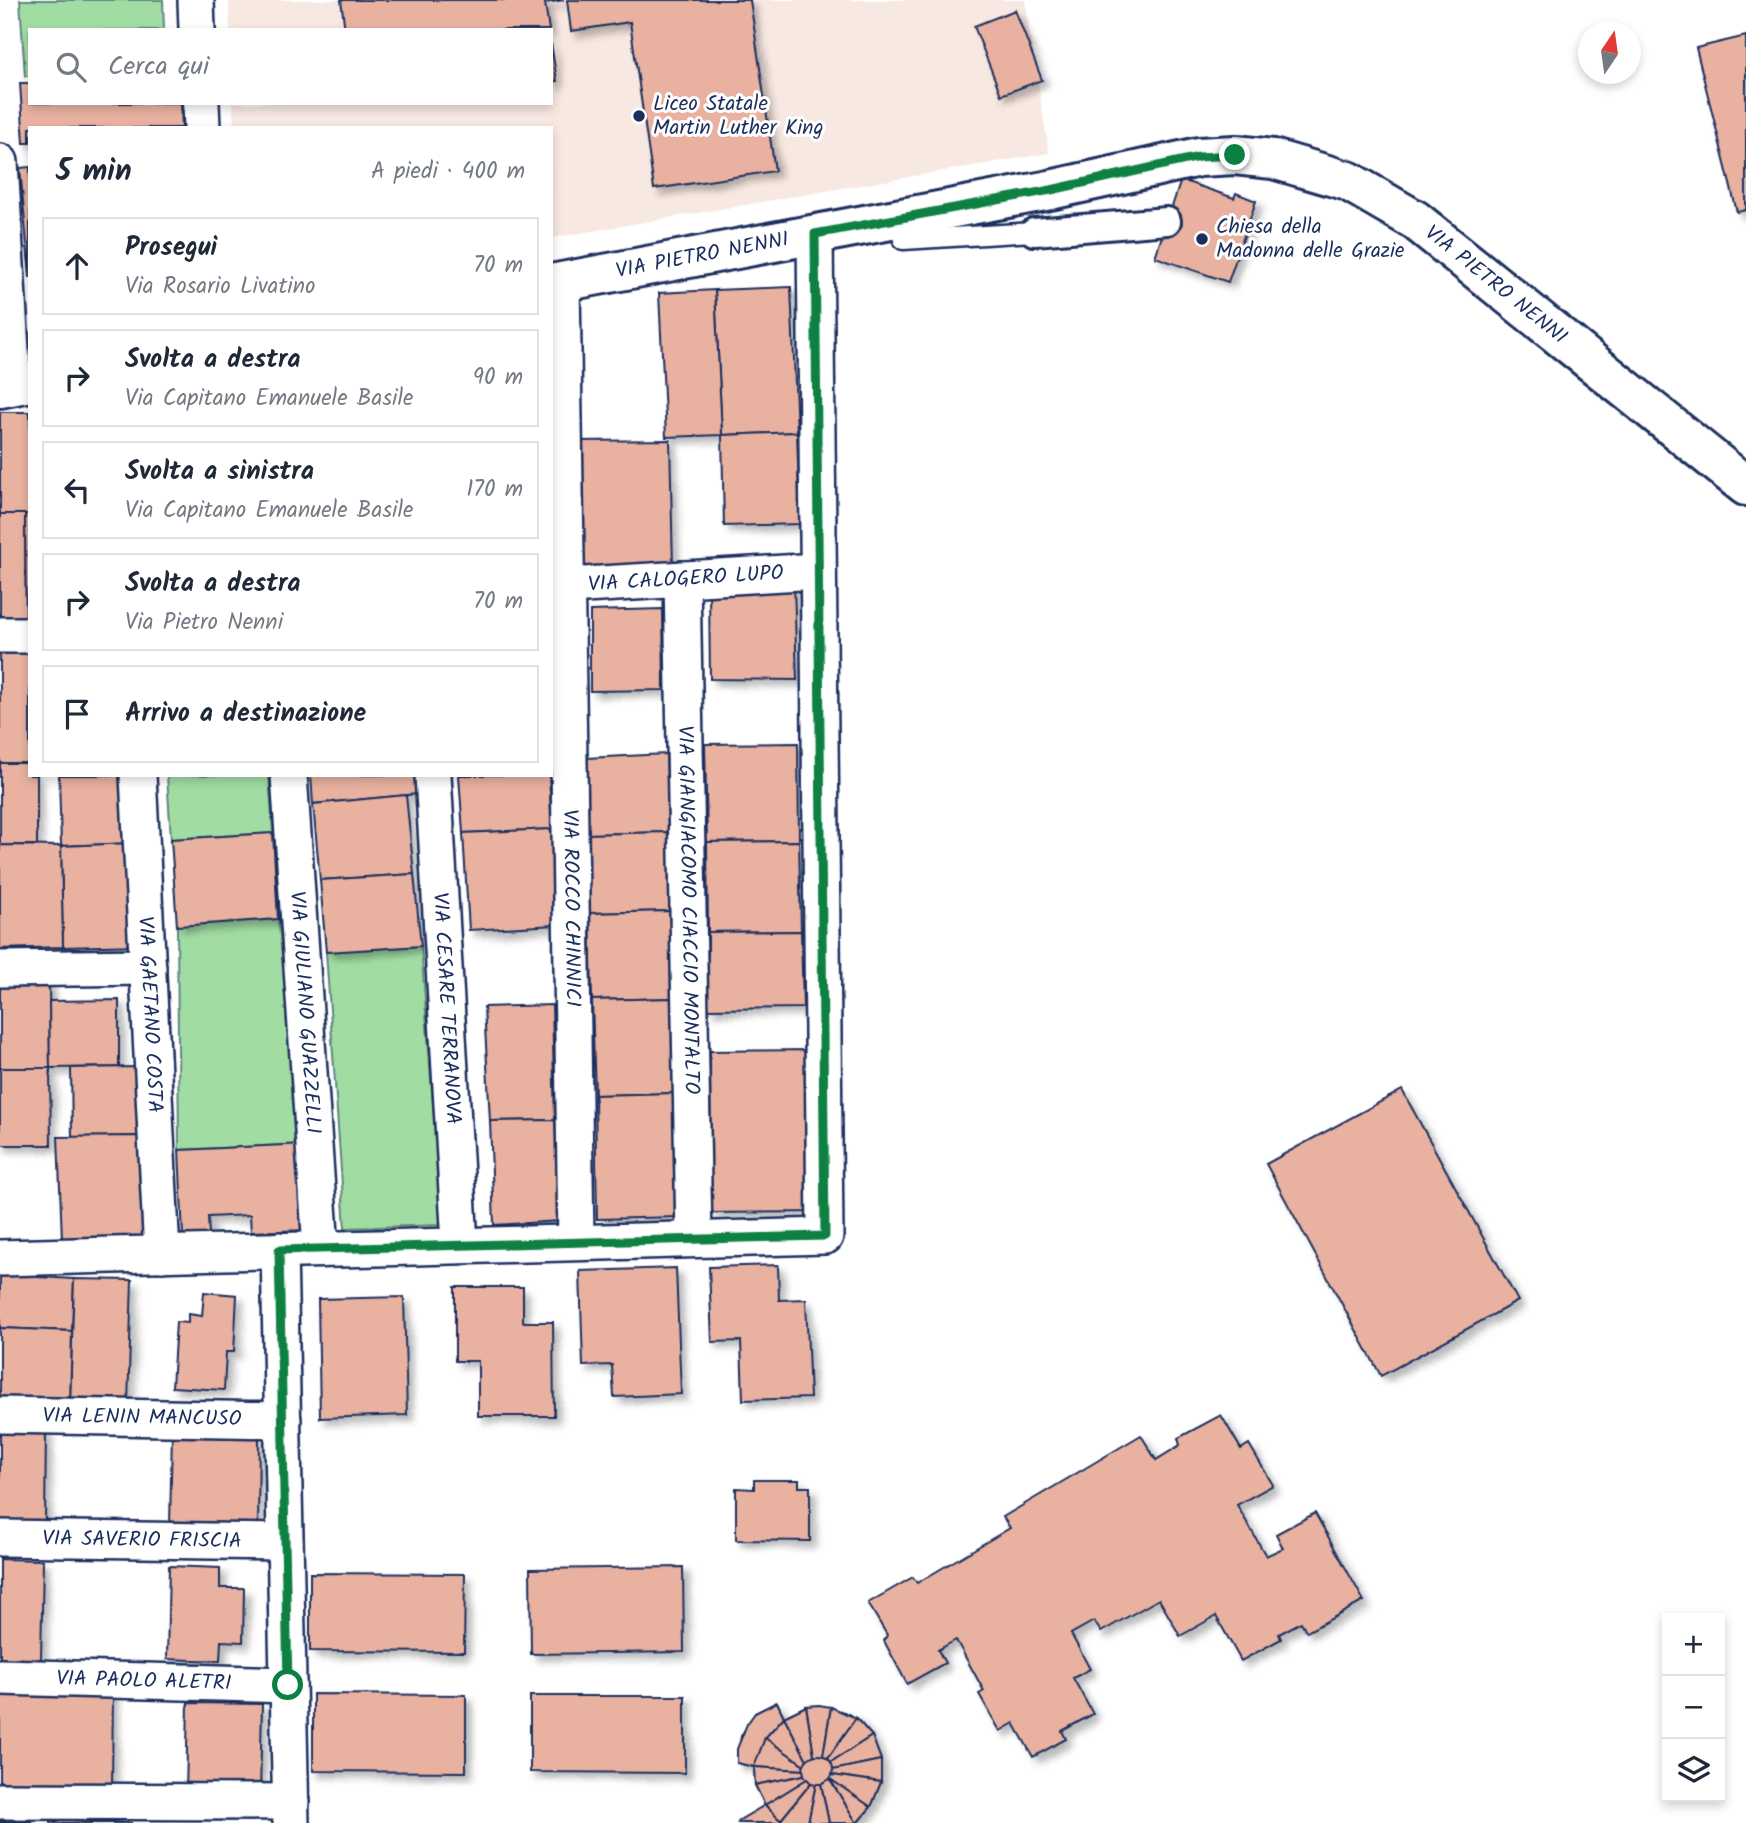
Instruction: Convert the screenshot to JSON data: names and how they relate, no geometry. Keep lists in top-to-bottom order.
{
  "streets": {
    "main road": ["VIA PIETRO NENNI"],
    "street": [
      "VIA CALOGERO LUPO",
      "VIA ROCCO CHINNICI",
      "VIA GIANGIACOMO CIACCIO MONTALTO",
      "VIA CESARE TERRANOVA",
      "VIA GIULIANO GUAZZELLI",
      "VIA GAETANO COSTA",
      "VIA LENIN MANCUSO",
      "VIA SAVERIO FRISCIA",
      "VIA PAOLO ALETRI"
    ]
  },
  "crossings": [
    ["VIA PIETRO NENNI", "VIA ROCCO CHINNICI"],
    ["VIA CALOGERO LUPO", "VIA ROCCO CHINNICI"],
    ["VIA CALOGERO LUPO", "VIA GIANGIACOMO CIACCIO MONTALTO"]
  ],
  "places": ["Liceo Statale Martin Luther King", "Chiesa della Madonna delle Grazie"],
  "north": "top",
  "page": {
    "search": "Cerca qui",
    "heading": ["5 min", "A piedi · 400 m"],
    "list": [
      ["Prosegui", "Via Rosario Livatino", "70 m"],
      ["Svolta a destra", "Via Capitano Emanuele Basile", "90 m"],
      ["Svolta a sinistra", "Via Capitano Emanuele Basile", "170 m"],
      ["Svolta a destra", "Via Pietro Nenni", "70 m"],
      "Arrivo a destinazione"
    ],
    "map_buttons": ["+", "−"]
  }
}
